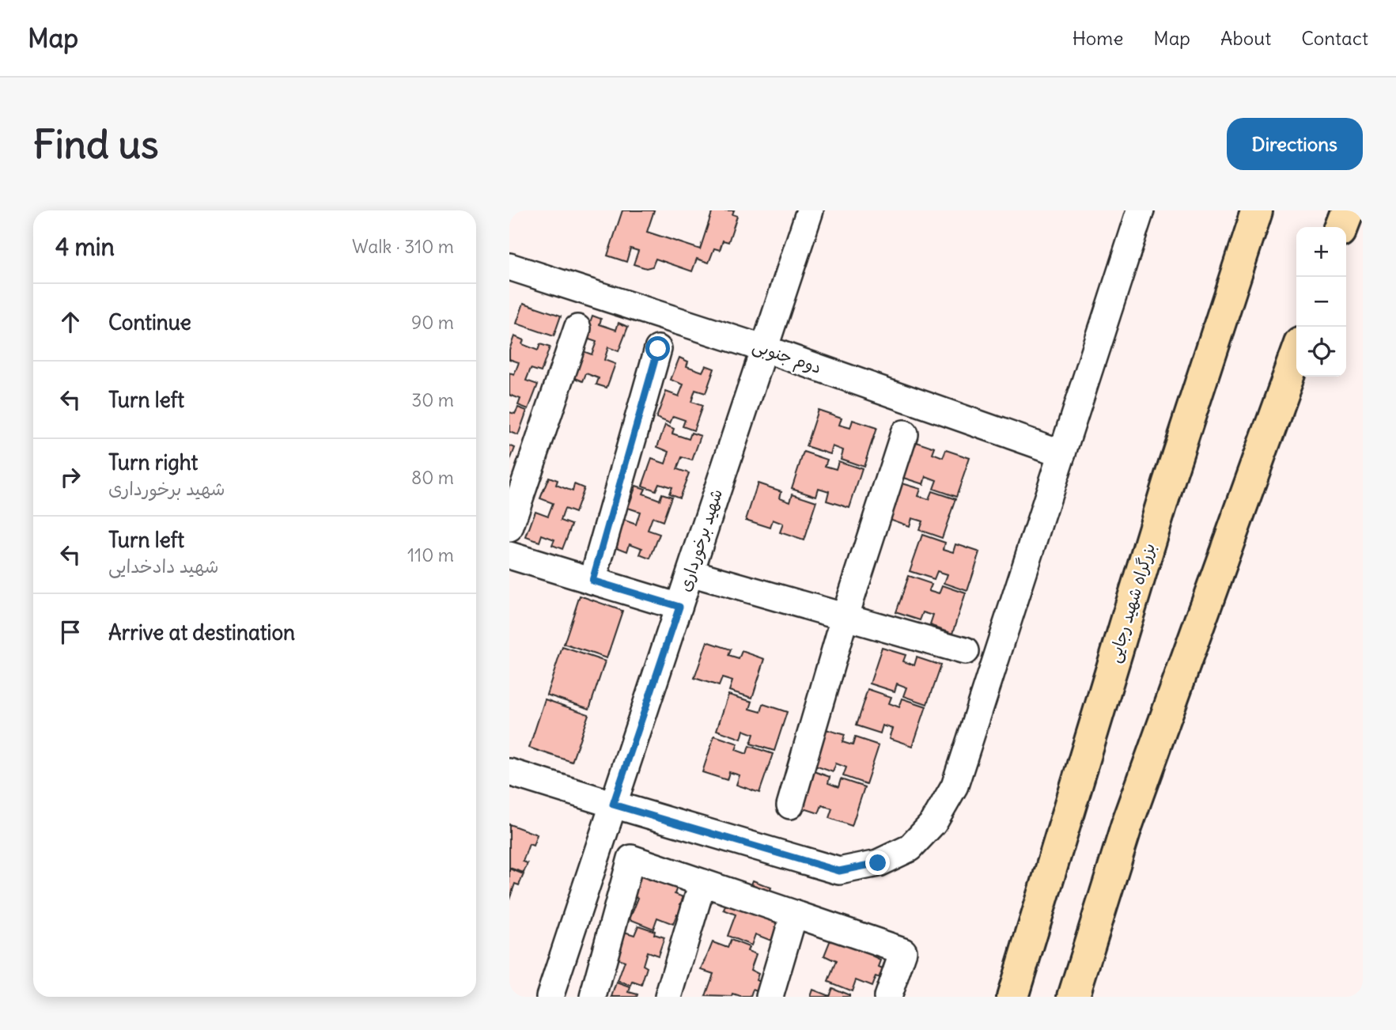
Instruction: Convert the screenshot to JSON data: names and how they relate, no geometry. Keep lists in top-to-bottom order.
{
  "streets": {
    "highway": ["بزرگراه شهید رجایی"],
    "street": ["دوم جنوبی", "شهید برخورداری"]
  },
  "crossings": [
    ["دوم جنوبی", "شهید برخورداری"]
  ],
  "page": {
    "header": "Map",
    "nav": [
      "Home",
      "Map",
      "About",
      "Contact"
    ],
    "buttons": "Directions",
    "title": "Find us",
    "heading": ["4 min", "Walk · 310 m"],
    "map_buttons": ["+", "−"],
    "list": [
      ["Continue", "90 m"],
      ["Turn left", "30 m"],
      ["Turn right", "شهید برخورداری", "80 m"],
      ["Turn left", "شهید دادخدایی", "110 m"],
      "Arrive at destination"
    ]
  }
}
